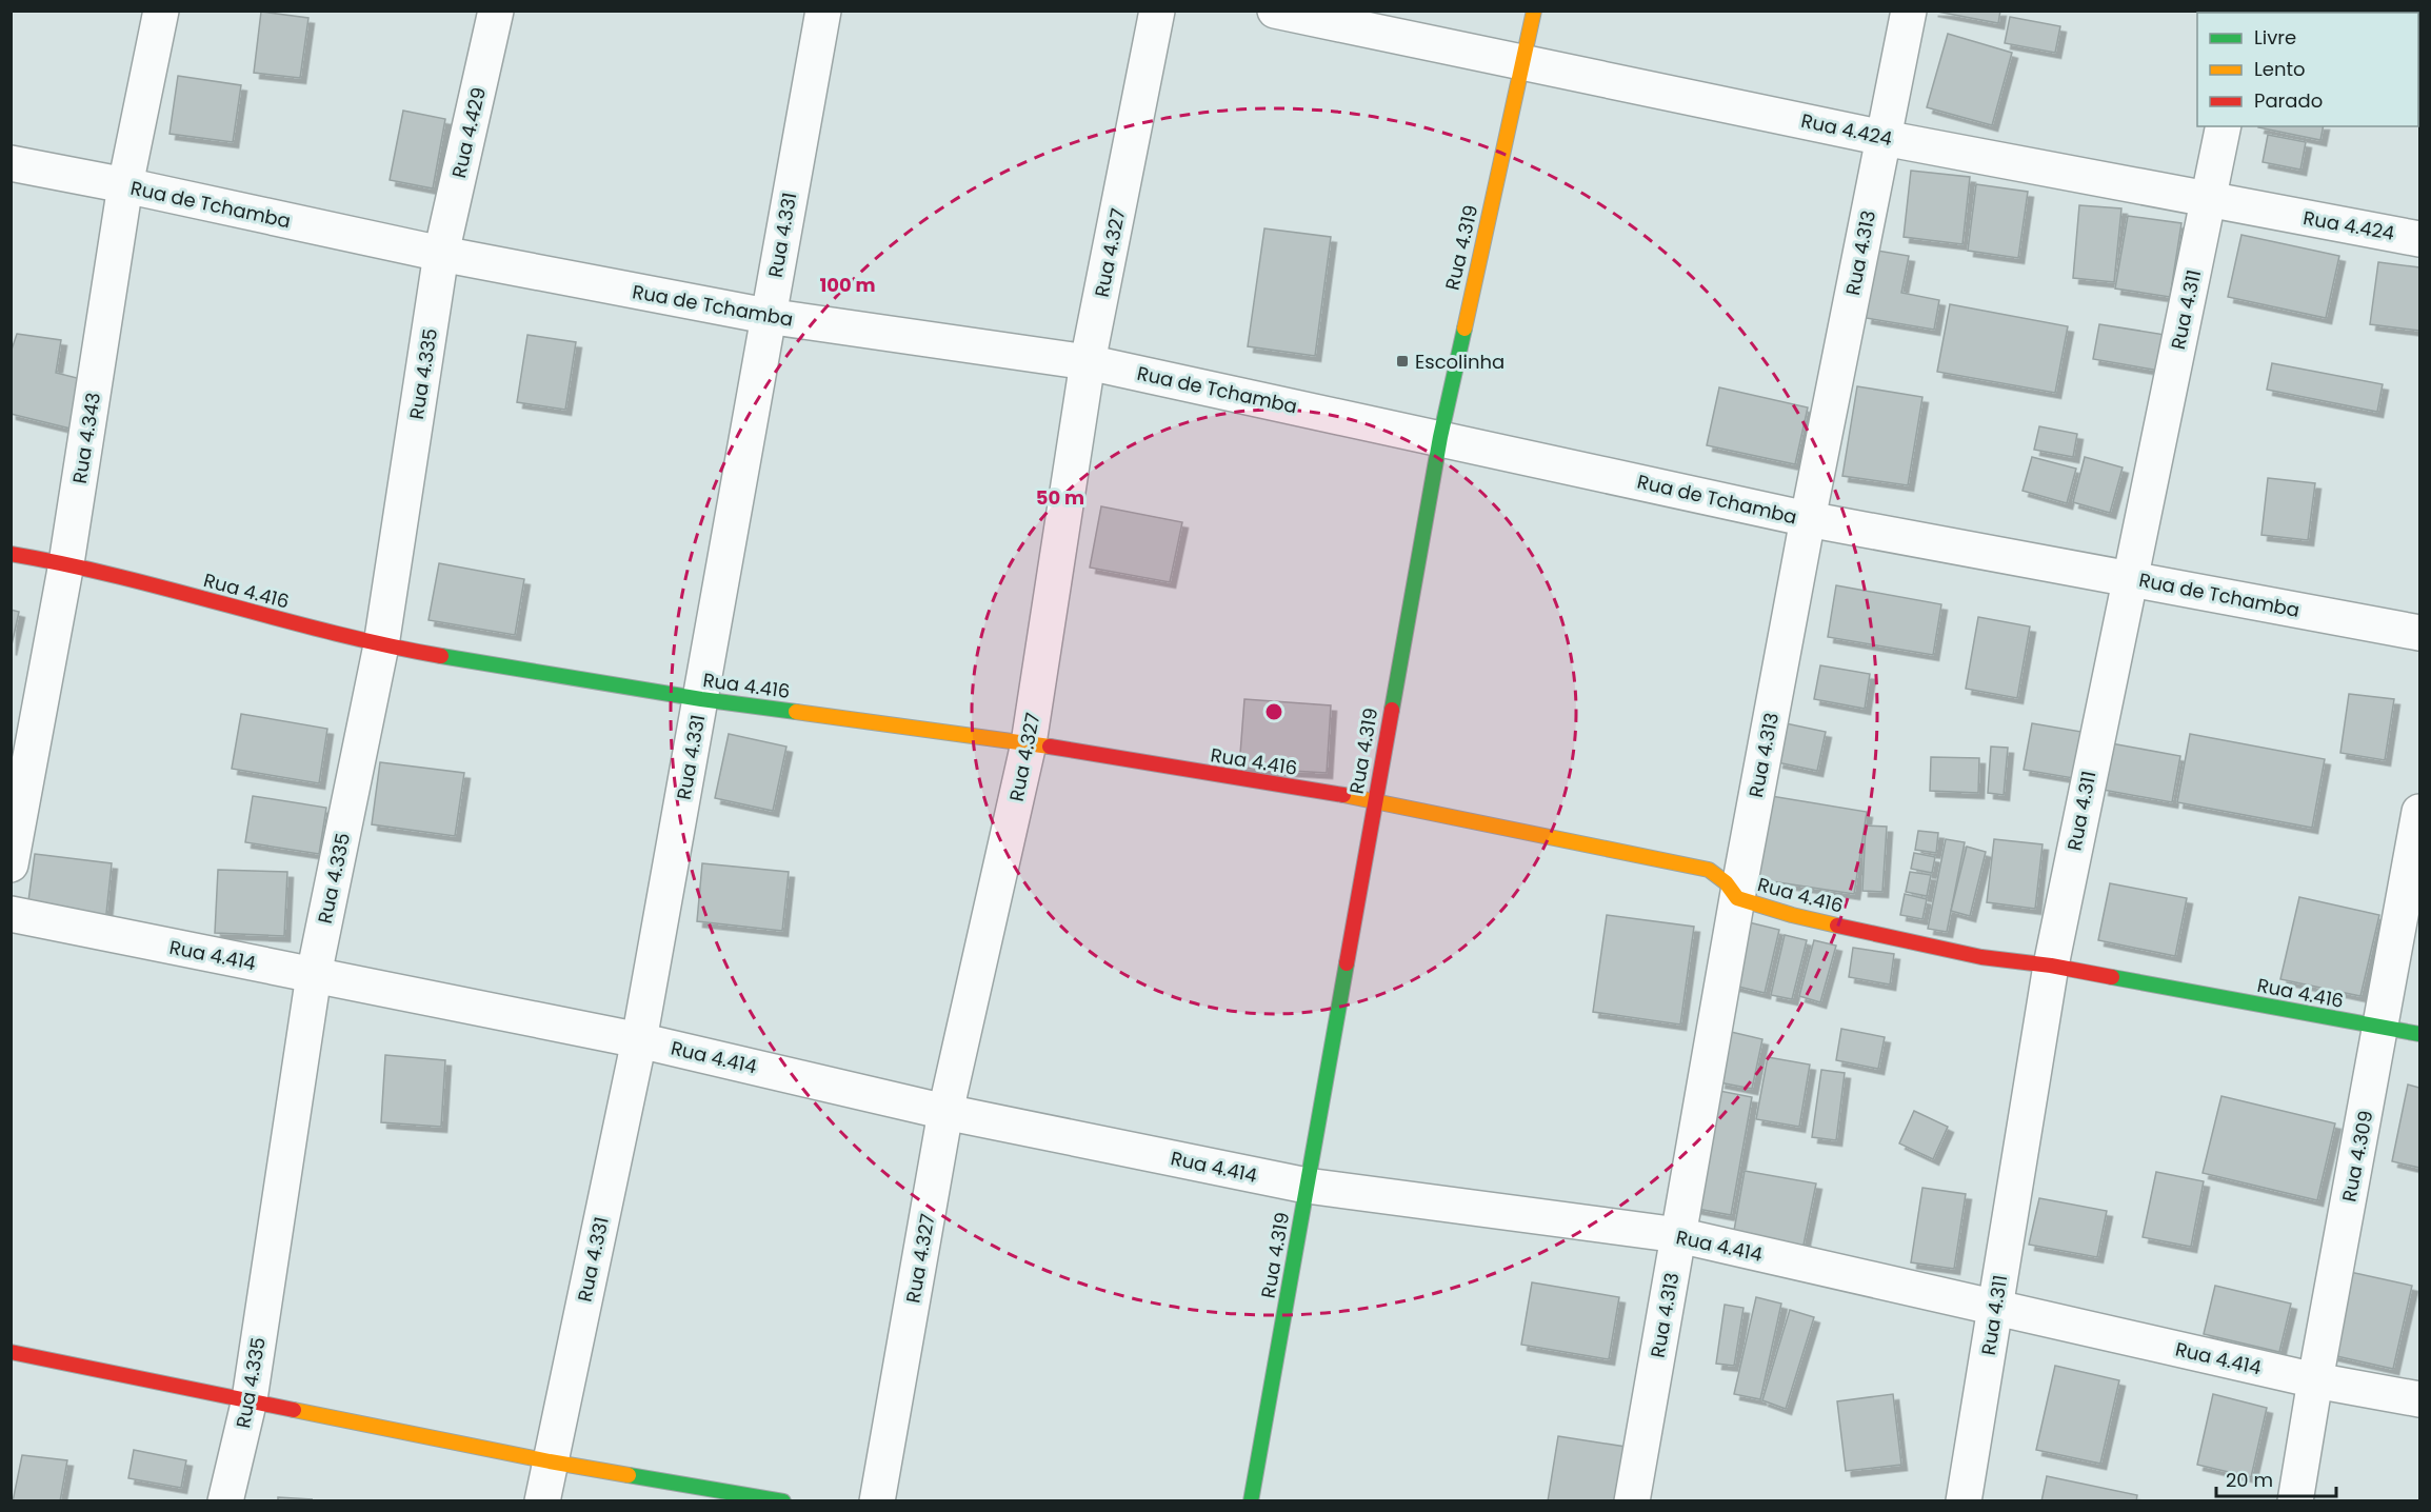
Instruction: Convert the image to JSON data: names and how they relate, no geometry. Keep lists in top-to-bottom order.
{
  "streets": {
    "street": [
      "Rua 4.424",
      "Rua 4.429",
      "Rua de Tchamba",
      "Rua 4.331",
      "Rua 4.319",
      "Rua 4.327",
      "Rua 4.313",
      "Rua 4.311",
      "Rua 4.335",
      "Rua 4.343",
      "Rua 4.416",
      "Rua 4.414",
      "Rua 4.309"
    ]
  },
  "crossings": [
    ["Rua 4.424", "Rua 4.319"],
    ["Rua 4.424", "Rua 4.313"],
    ["Rua 4.424", "Rua 4.311"],
    ["Rua 4.429", "Rua de Tchamba"],
    ["Rua 4.429", "Rua 4.335"],
    ["Rua de Tchamba", "Rua 4.331"],
    ["Rua de Tchamba", "Rua 4.319"],
    ["Rua de Tchamba", "Rua 4.327"],
    ["Rua de Tchamba", "Rua 4.313"],
    ["Rua de Tchamba", "Rua 4.311"],
    ["Rua de Tchamba", "Rua 4.335"],
    ["Rua de Tchamba", "Rua 4.343"],
    ["Rua 4.331", "Rua 4.416"],
    ["Rua 4.331", "Rua 4.414"],
    ["Rua 4.319", "Rua 4.416"],
    ["Rua 4.319", "Rua 4.414"],
    ["Rua 4.327", "Rua 4.416"],
    ["Rua 4.327", "Rua 4.414"],
    ["Rua 4.313", "Rua 4.416"],
    ["Rua 4.313", "Rua 4.414"],
    ["Rua 4.311", "Rua 4.416"],
    ["Rua 4.311", "Rua 4.414"],
    ["Rua 4.335", "Rua 4.416"],
    ["Rua 4.335", "Rua 4.414"],
    ["Rua 4.343", "Rua 4.416"],
    ["Rua 4.416", "Rua 4.309"],
    ["Rua 4.414", "Rua 4.309"]
  ],
  "places": {
    "transit": ["Escolinha"]
  },
  "legend": ["Livre", "Lento", "Parado"],
  "scale_bar": "20 m",
  "rings": ["100 m", "50 m"]
}
